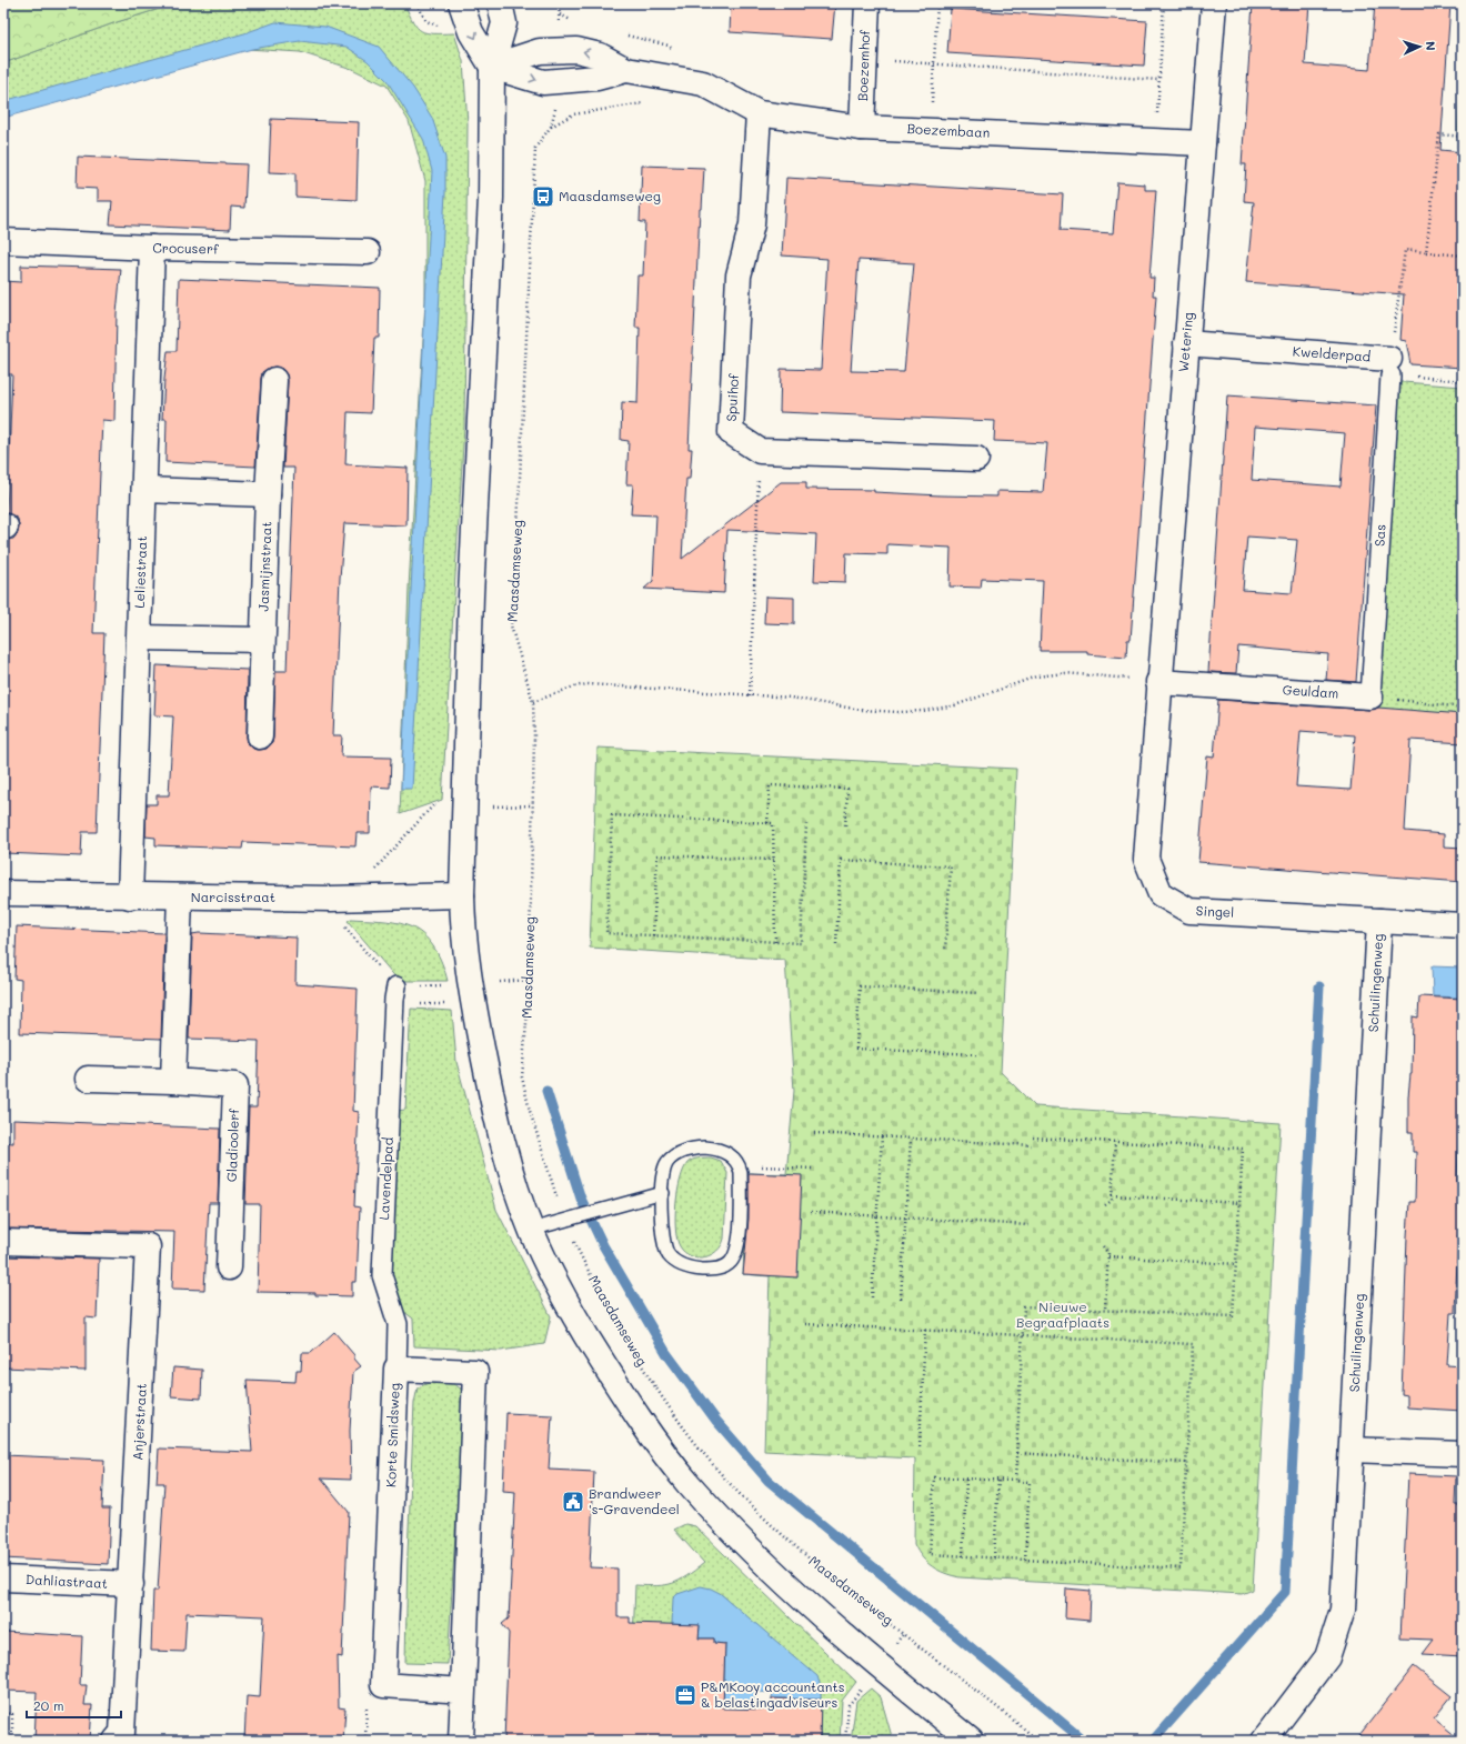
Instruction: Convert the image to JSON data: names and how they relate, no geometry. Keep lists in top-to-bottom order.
{
  "streets": {
    "street": [
      "Boezemhof",
      "Boezembaan",
      "Crocuserf",
      "Wetering",
      "Kwelderpad",
      "Spuihof",
      "Sas",
      "Jasmijnstraat",
      "Leliestraat",
      "Geuldam",
      "Narcisstraat",
      "Singel",
      "Schuilingenweg",
      "Gladioolerf",
      "Lavendelpad",
      "Anjerstraat",
      "Korte Smidsweg",
      "Dahliastraat"
    ],
    "path": ["Maasdamseweg"]
  },
  "crossings": [
    ["Boezemhof", "Boezembaan"],
    ["Boezembaan", "Wetering"],
    ["Boezembaan", "Spuihof"],
    ["Boezembaan", "Maasdamseweg"],
    ["Crocuserf", "Leliestraat"],
    ["Wetering", "Kwelderpad"],
    ["Wetering", "Geuldam"],
    ["Wetering", "Singel"],
    ["Kwelderpad", "Sas"],
    ["Sas", "Geuldam"],
    ["Leliestraat", "Narcisstraat"],
    ["Geuldam", "Singel"],
    ["Singel", "Schuilingenweg"],
    ["Lavendelpad", "Korte Smidsweg"],
    ["Anjerstraat", "Dahliastraat"]
  ],
  "parks": ["Nieuwe Begraafplaats"],
  "places": {
    "bus stop": ["Maasdamseweg"],
    "public building": ["Brandweer 's-Gravendeel"],
    "office": ["P&MKooy accountants & belastingadviseurs"]
  },
  "scale_bar": "20 m",
  "north": "right"
}
